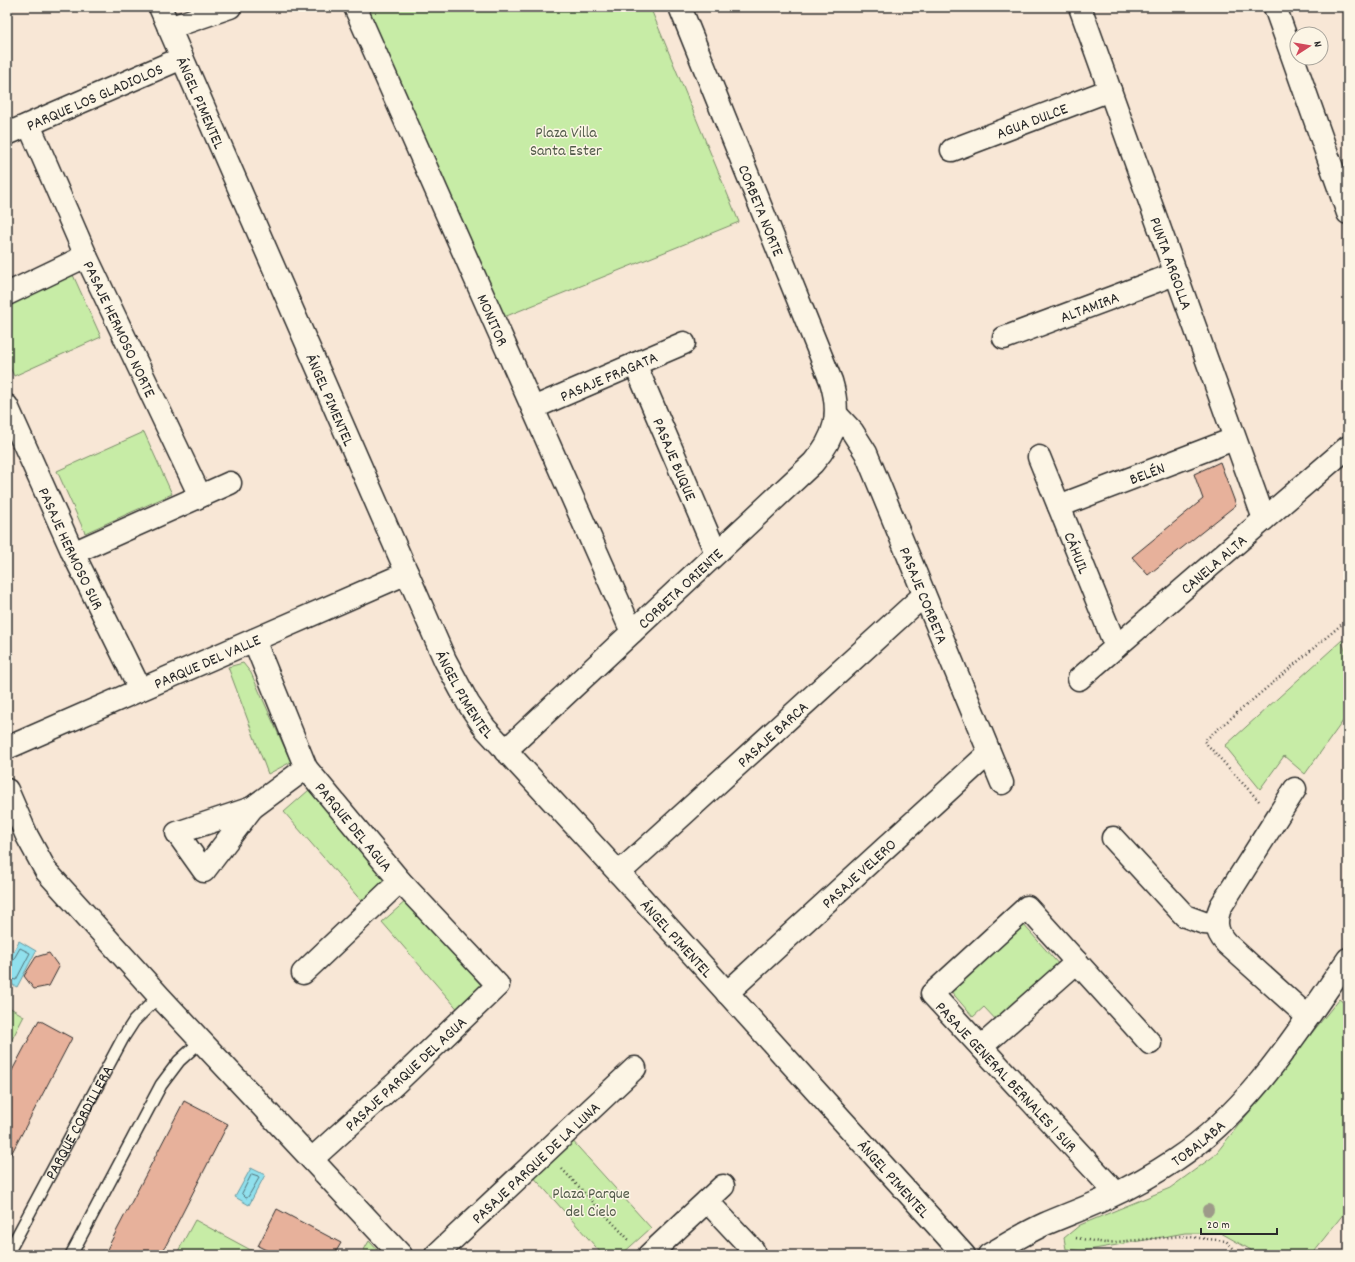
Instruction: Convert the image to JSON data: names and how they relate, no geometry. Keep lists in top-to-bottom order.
{
  "streets": {
    "street": [
      "PARQUE LOS GLADIOLOS",
      "ÁNGEL PIMENTEL",
      "AGUA DULCE",
      "CORBETA NORTE",
      "PUNTA ARGOLLA",
      "ALTAMIRA",
      "MONITOR",
      "PASAJE HERMOSO NORTE",
      "PASAJE FRAGATA",
      "PASAJE BUQUE",
      "BELÉN",
      "PASAJE HERMOSO SUR",
      "CÁHUIL",
      "CANELA ALTA",
      "CORBETA ORIENTE",
      "PASAJE CORBETA",
      "PARQUE DEL VALLE",
      "PASAJE BARCA",
      "PARQUE DEL AGUA",
      "PASAJE VELERO",
      "PASAJE PARQUE DEL AGUA",
      "PASAJE GENERAL BERNALES 1 SUR",
      "TOBALABA",
      "PASAJE PARQUE DE LA LUNA"
    ],
    "lane": ["PARQUE CORDILLERA"]
  },
  "crossings": [
    ["PARQUE LOS GLADIOLOS", "ÁNGEL PIMENTEL"],
    ["PARQUE LOS GLADIOLOS", "PASAJE HERMOSO NORTE"],
    ["ÁNGEL PIMENTEL", "CORBETA ORIENTE"],
    ["ÁNGEL PIMENTEL", "PARQUE DEL VALLE"],
    ["ÁNGEL PIMENTEL", "PASAJE BARCA"],
    ["ÁNGEL PIMENTEL", "PASAJE VELERO"],
    ["AGUA DULCE", "PUNTA ARGOLLA"],
    ["CORBETA NORTE", "CORBETA ORIENTE"],
    ["CORBETA NORTE", "PASAJE CORBETA"],
    ["PUNTA ARGOLLA", "ALTAMIRA"],
    ["PUNTA ARGOLLA", "BELÉN"],
    ["PUNTA ARGOLLA", "CANELA ALTA"],
    ["MONITOR", "PASAJE FRAGATA"],
    ["MONITOR", "CORBETA ORIENTE"],
    ["PASAJE FRAGATA", "PASAJE BUQUE"],
    ["PASAJE BUQUE", "CORBETA ORIENTE"],
    ["BELÉN", "CÁHUIL"],
    ["PASAJE HERMOSO SUR", "PARQUE DEL VALLE"],
    ["CÁHUIL", "CANELA ALTA"],
    ["CORBETA ORIENTE", "PASAJE CORBETA"],
    ["PASAJE CORBETA", "PASAJE BARCA"],
    ["PASAJE CORBETA", "PASAJE VELERO"],
    ["PARQUE DEL VALLE", "PARQUE DEL AGUA"],
    ["PARQUE DEL AGUA", "PASAJE PARQUE DEL AGUA"],
    ["PASAJE GENERAL BERNALES 1 SUR", "TOBALABA"]
  ],
  "parks": ["Plaza Villa Santa Ester", "Plaza Parque del Cielo"],
  "scale_bar": "20 m",
  "north": "right"
}
